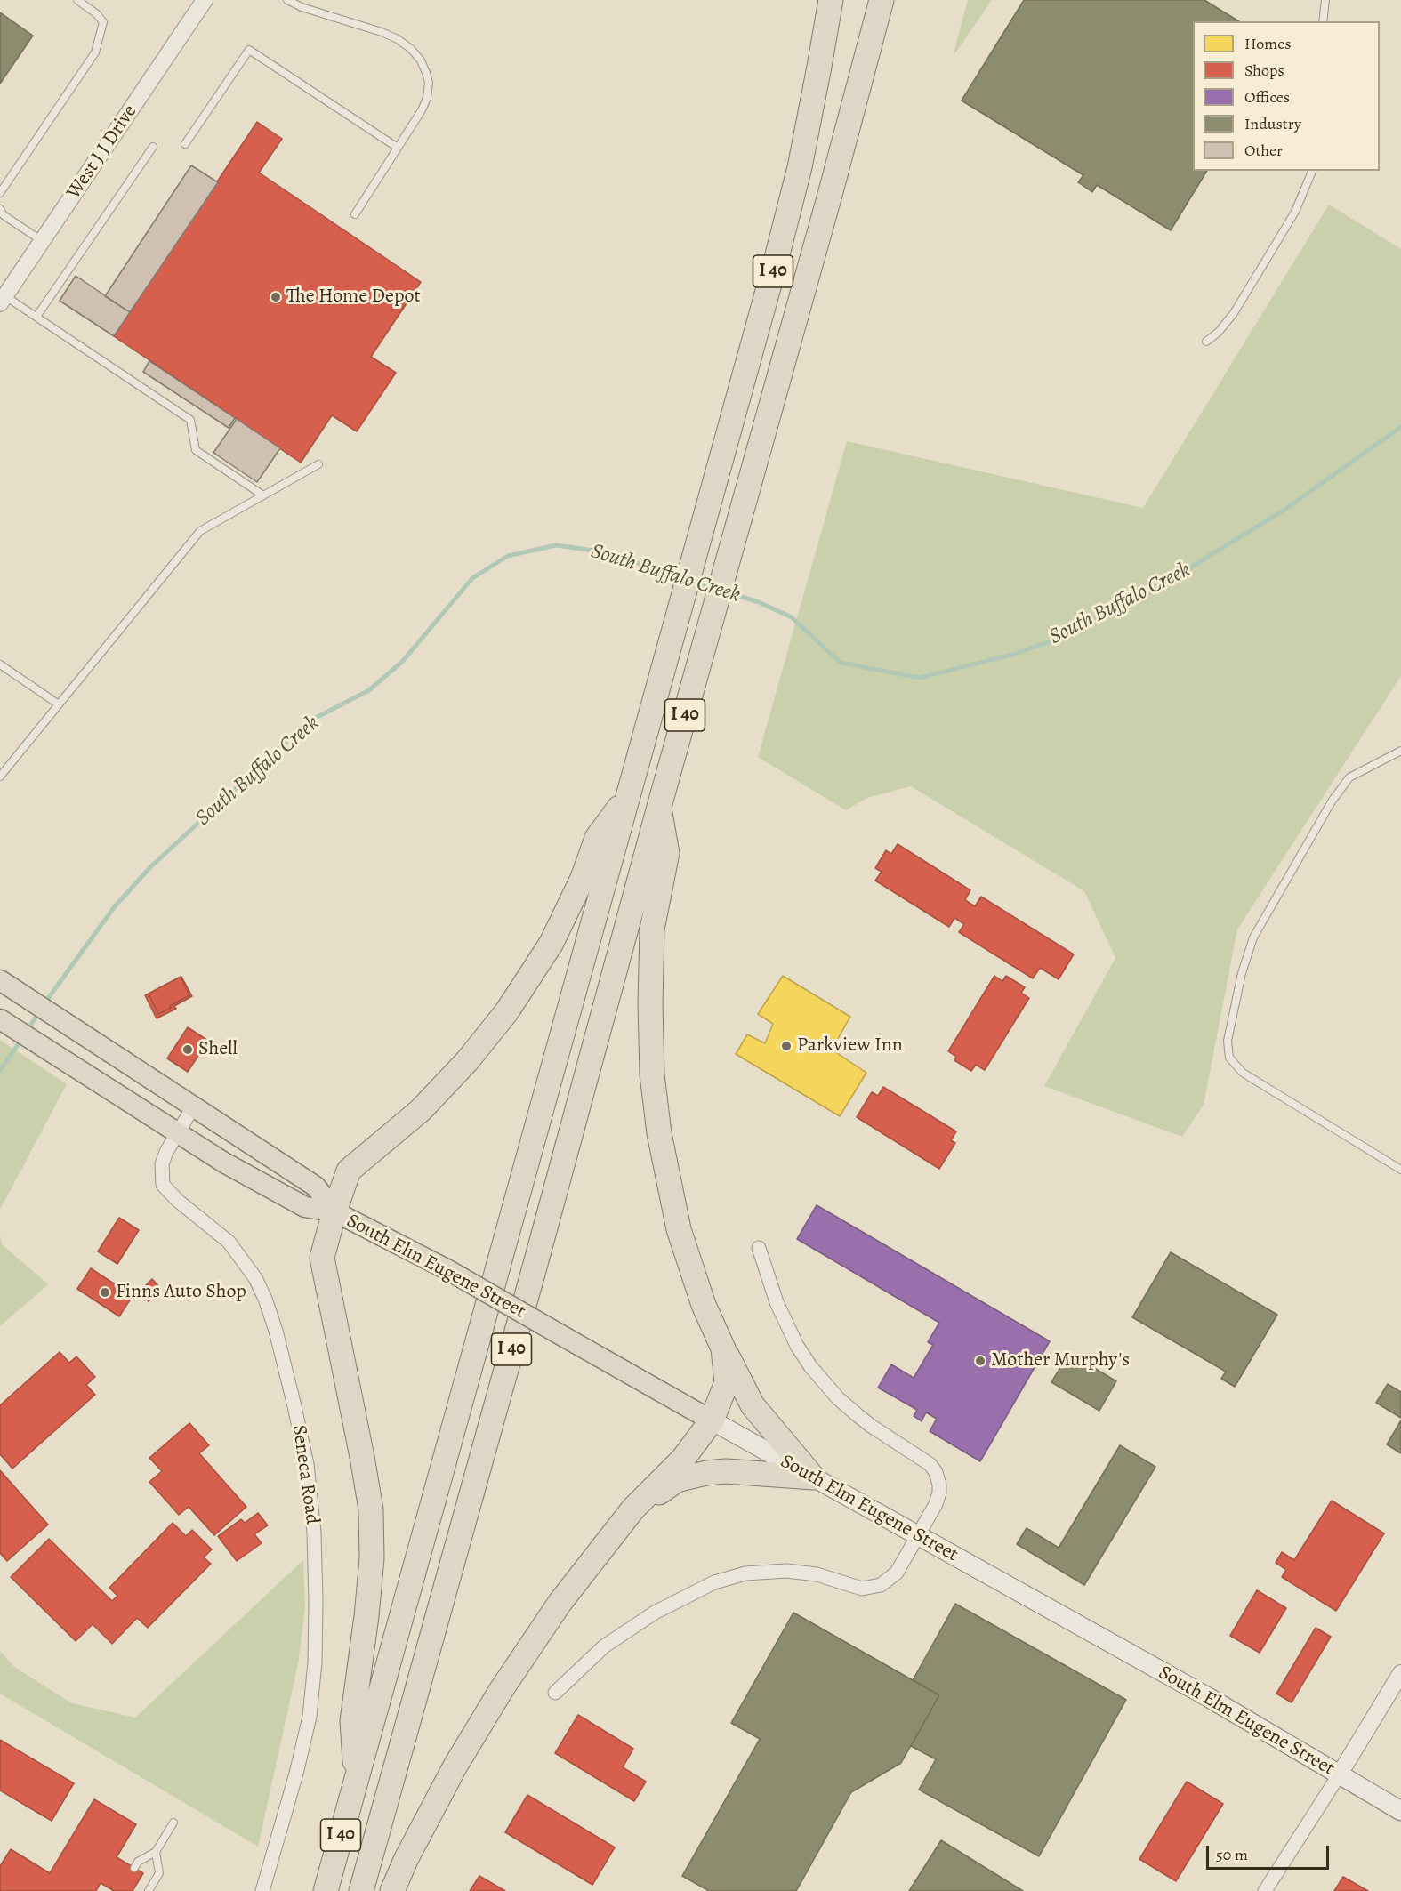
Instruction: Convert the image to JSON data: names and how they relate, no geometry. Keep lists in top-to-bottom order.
{
  "streets": {
    "highway": ["I 40"],
    "main road": ["South Elm Eugene Street"],
    "street": ["West J J Drive", "Seneca Road"]
  },
  "crossings": [
    ["South Elm Eugene Street", "Seneca Road"]
  ],
  "water": ["South Buffalo Creek"],
  "places": [
    "The Home Depot",
    "Parkview Inn",
    "Shell",
    "Finns Auto Shop",
    "Mother Murphy's"
  ],
  "legend": [
    "Homes",
    "Shops",
    "Offices",
    "Industry",
    "Other"
  ],
  "scale_bar": "50 m"
}
